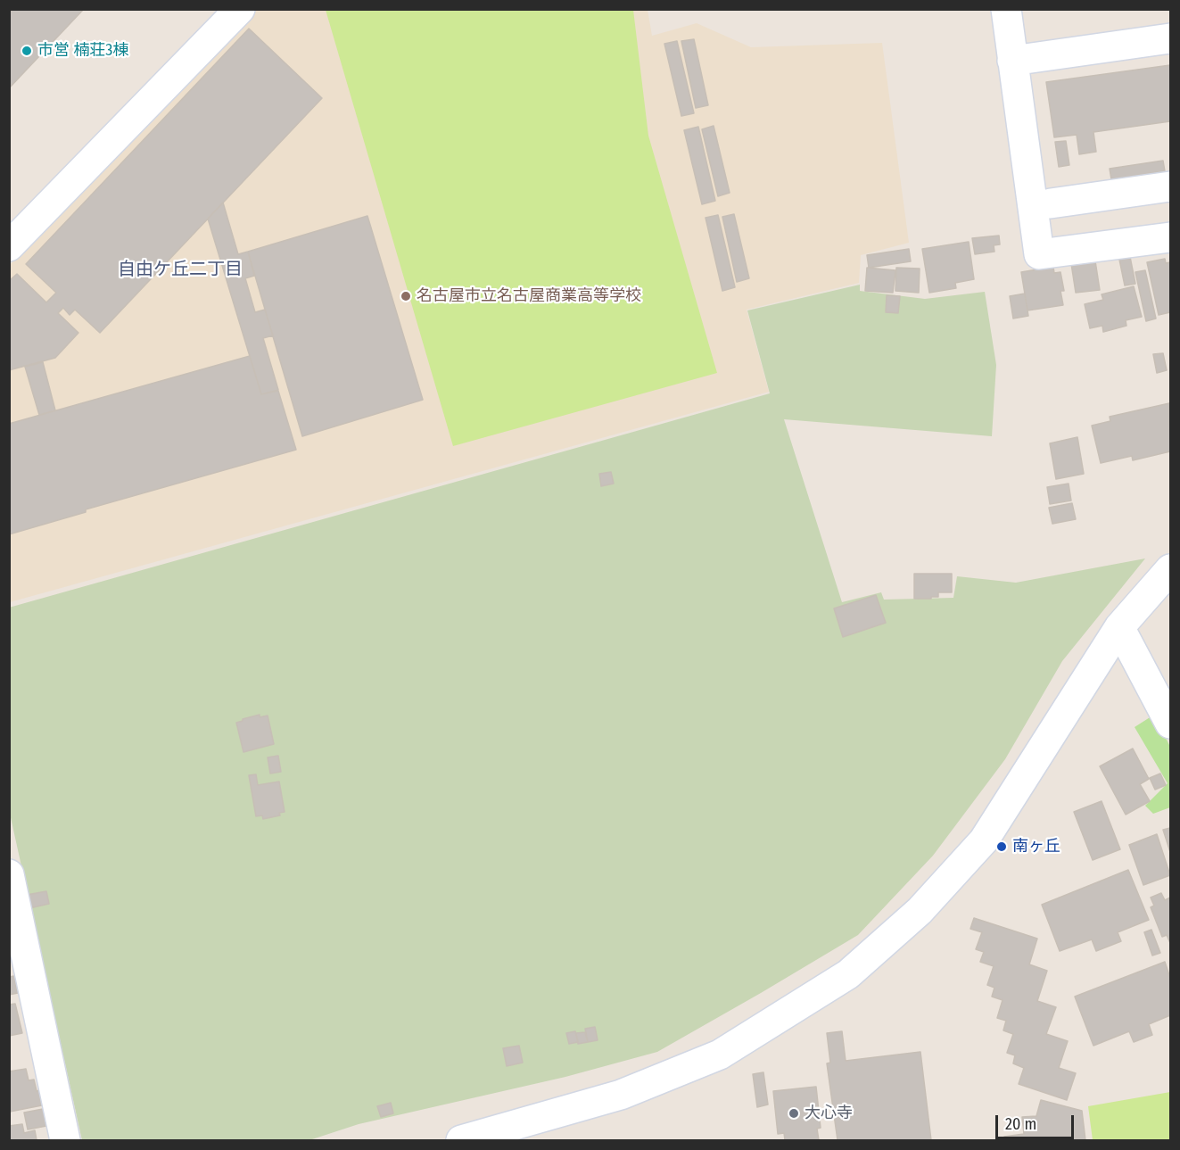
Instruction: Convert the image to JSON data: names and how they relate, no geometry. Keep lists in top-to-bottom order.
{
  "districts": ["自由ケ丘二丁目"],
  "places": [
    "市営 楠荘3棟",
    "名古屋市立名古屋商業高等学校",
    "南ヶ丘",
    "大心寺"
  ],
  "scale_bar": "20 m"
}
